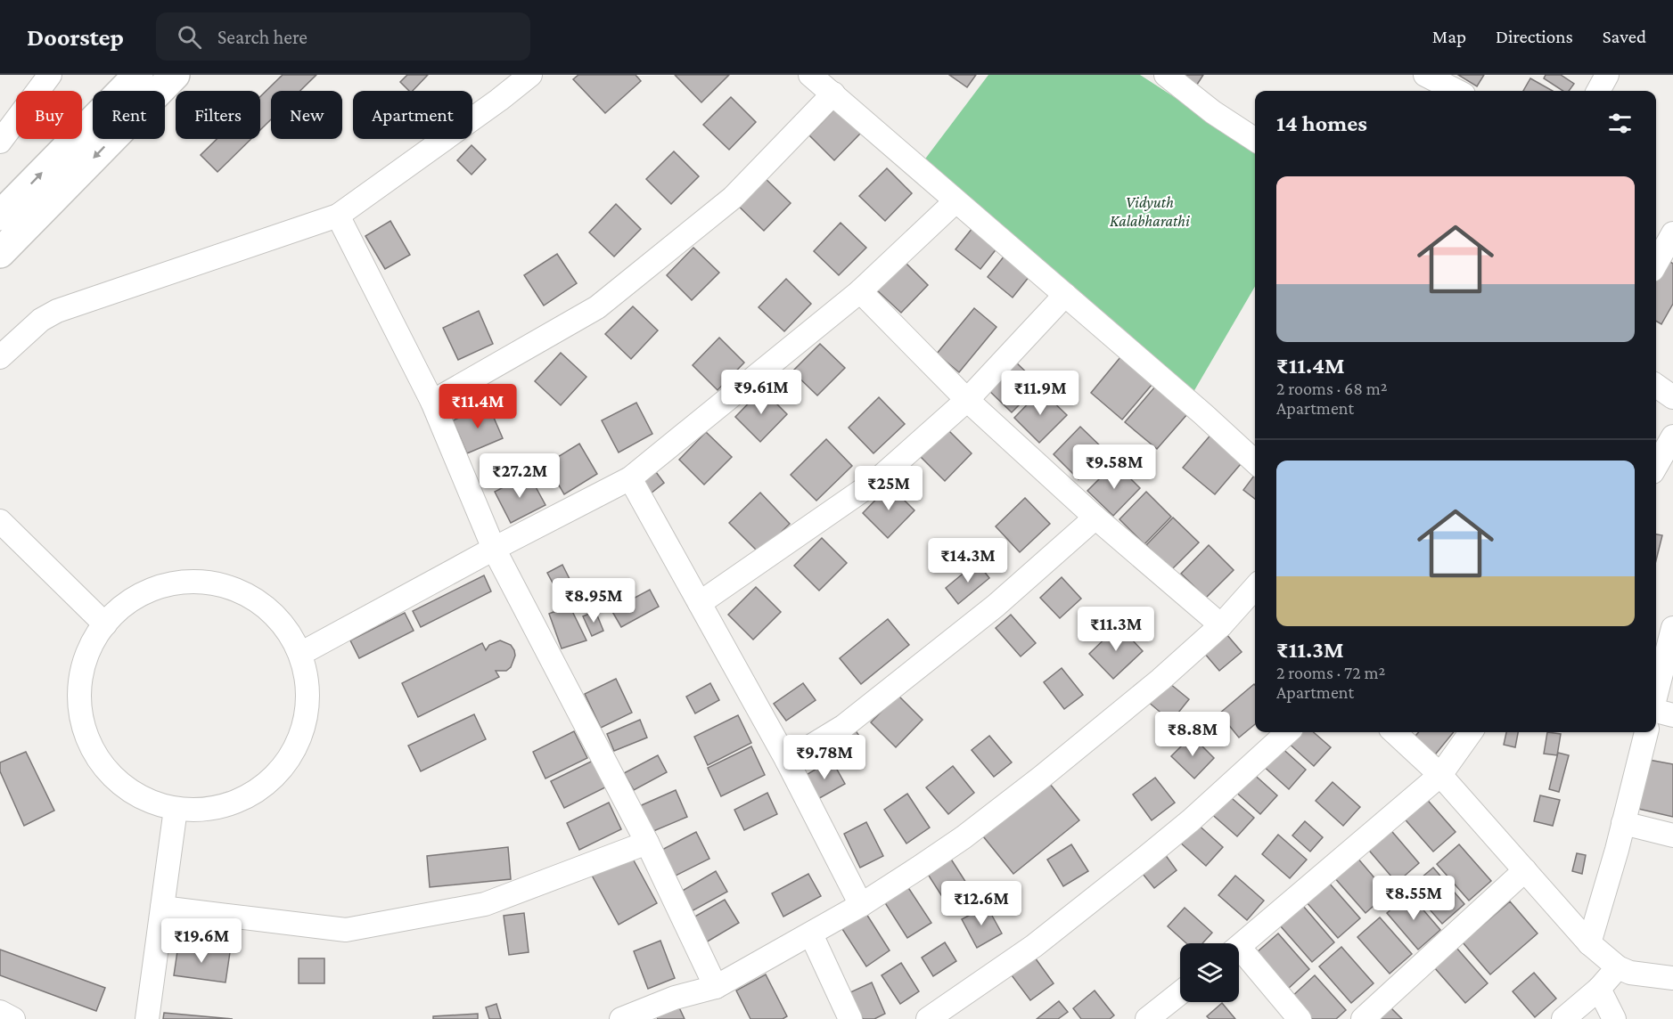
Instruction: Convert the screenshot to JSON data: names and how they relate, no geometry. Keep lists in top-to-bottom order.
{
  "parks": ["Vidyuth Kalabharathi"],
  "page": {
    "header": "Doorstep",
    "search": "Search here",
    "nav": ["Map", "Directions", "Saved"],
    "chip": [
      "Buy",
      "Rent",
      "Filters",
      "New",
      "Apartment"
    ],
    "heading": "14 homes",
    "list": [
      {
        "name": "₹11.4M",
        "note": "2 rooms · 68 m² · Apartment"
      },
      {
        "name": "₹11.3M",
        "note": "2 rooms · 72 m² · Apartment"
      }
    ],
    "price": [
      "₹9.61M",
      "₹11.9M",
      "₹11.4M",
      "₹9.58M",
      "₹27.2M",
      "₹25M",
      "₹14.3M",
      "₹8.95M",
      "₹11.3M",
      "₹8.8M",
      "₹9.78M",
      "₹8.55M",
      "₹12.6M",
      "₹19.6M"
    ]
  }
}
